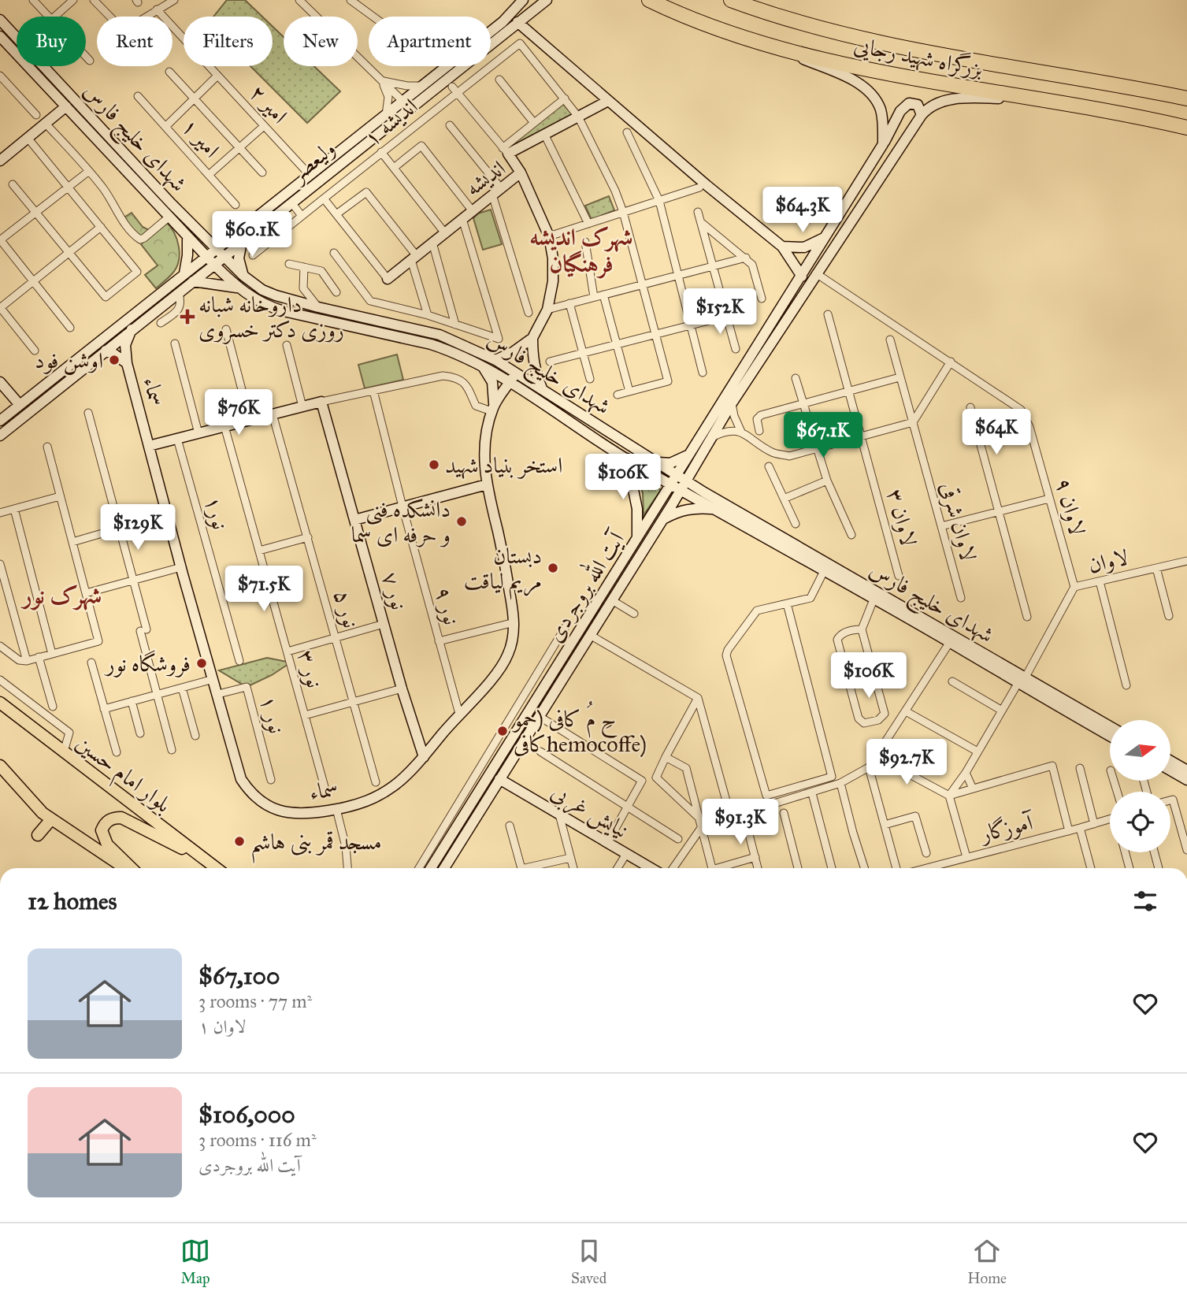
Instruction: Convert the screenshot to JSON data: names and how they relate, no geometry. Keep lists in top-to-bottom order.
{
  "streets": {
    "highway": ["بزرگراه شهید رجایی"],
    "main road": [
      "شهدای خلیج فارس",
      "ولیعصر",
      "اندیشه",
      "سماء",
      "آیت الله بروجردی",
      "نور ۷",
      "بلوار امام حسین",
      "نیایش غربی"
    ],
    "street": [
      "امیر ۲",
      "اندیشه ۱",
      "امیر ۱",
      "لاوان ۹",
      "نور۱",
      "لاوان ۳",
      "لاوان شرقی",
      "لاوان",
      "نور ۹",
      "نور ۵",
      "نور ۳",
      "نور ۱",
      "آموزگار"
    ]
  },
  "crossings": [
    ["بزرگراه شهید رجایی", "آیت الله بروجردی"],
    ["امیر ۲", "ولیعصر"],
    ["شهدای خلیج فارس", "ولیعصر"],
    ["شهدای خلیج فارس", "اندیشه"],
    ["شهدای خلیج فارس", "سماء"],
    ["شهدای خلیج فارس", "لاوان"],
    ["شهدای خلیج فارس", "آیت الله بروجردی"],
    ["ولیعصر", "سماء"],
    ["سماء", "نور ۷"],
    ["سماء", "نور ۹"],
    ["سماء", "نور ۱"],
    ["لاوان ۹", "لاوان"],
    ["لاوان ۹", "آیت الله بروجردی"],
    ["آیت الله بروجردی", "نیایش غربی"]
  ],
  "districts": ["شهرک اندیشه فرهنگیان", "شهرک نور"],
  "places": {
    "health": ["داروخانه شبانه روزی دکتر خسروی"],
    "other": [
      "اوشن فود",
      "استخر بنیاد شهید",
      "دانشکده فنی و حرفه ای سما",
      "دبستان مریم لیاقت",
      "فروشگاه نور",
      "حِ مُ کافی (حمو کافیhemocoffe)",
      "مسجد قمر بنی هاشم"
    ]
  },
  "north": "right",
  "page": {
    "chip": [
      "Buy",
      "Rent",
      "Filters",
      "New",
      "Apartment"
    ],
    "price": [
      "$64.3K",
      "$60.1K",
      "$152K",
      "$76K",
      "$64K",
      "$67.1K",
      "$106K",
      "$129K",
      "$71.5K",
      "$106K",
      "$92.7K",
      "$91.3K"
    ],
    "heading": "12 homes",
    "list": [
      {
        "name": "$67,100",
        "note": "3 rooms · 77 m² · لاوان ۱"
      },
      {
        "name": "$106,000",
        "note": "3 rooms · 116 m² · آیت الله بروجردی"
      }
    ],
    "tabs": ["Map", "Saved", "Home"]
  }
}
